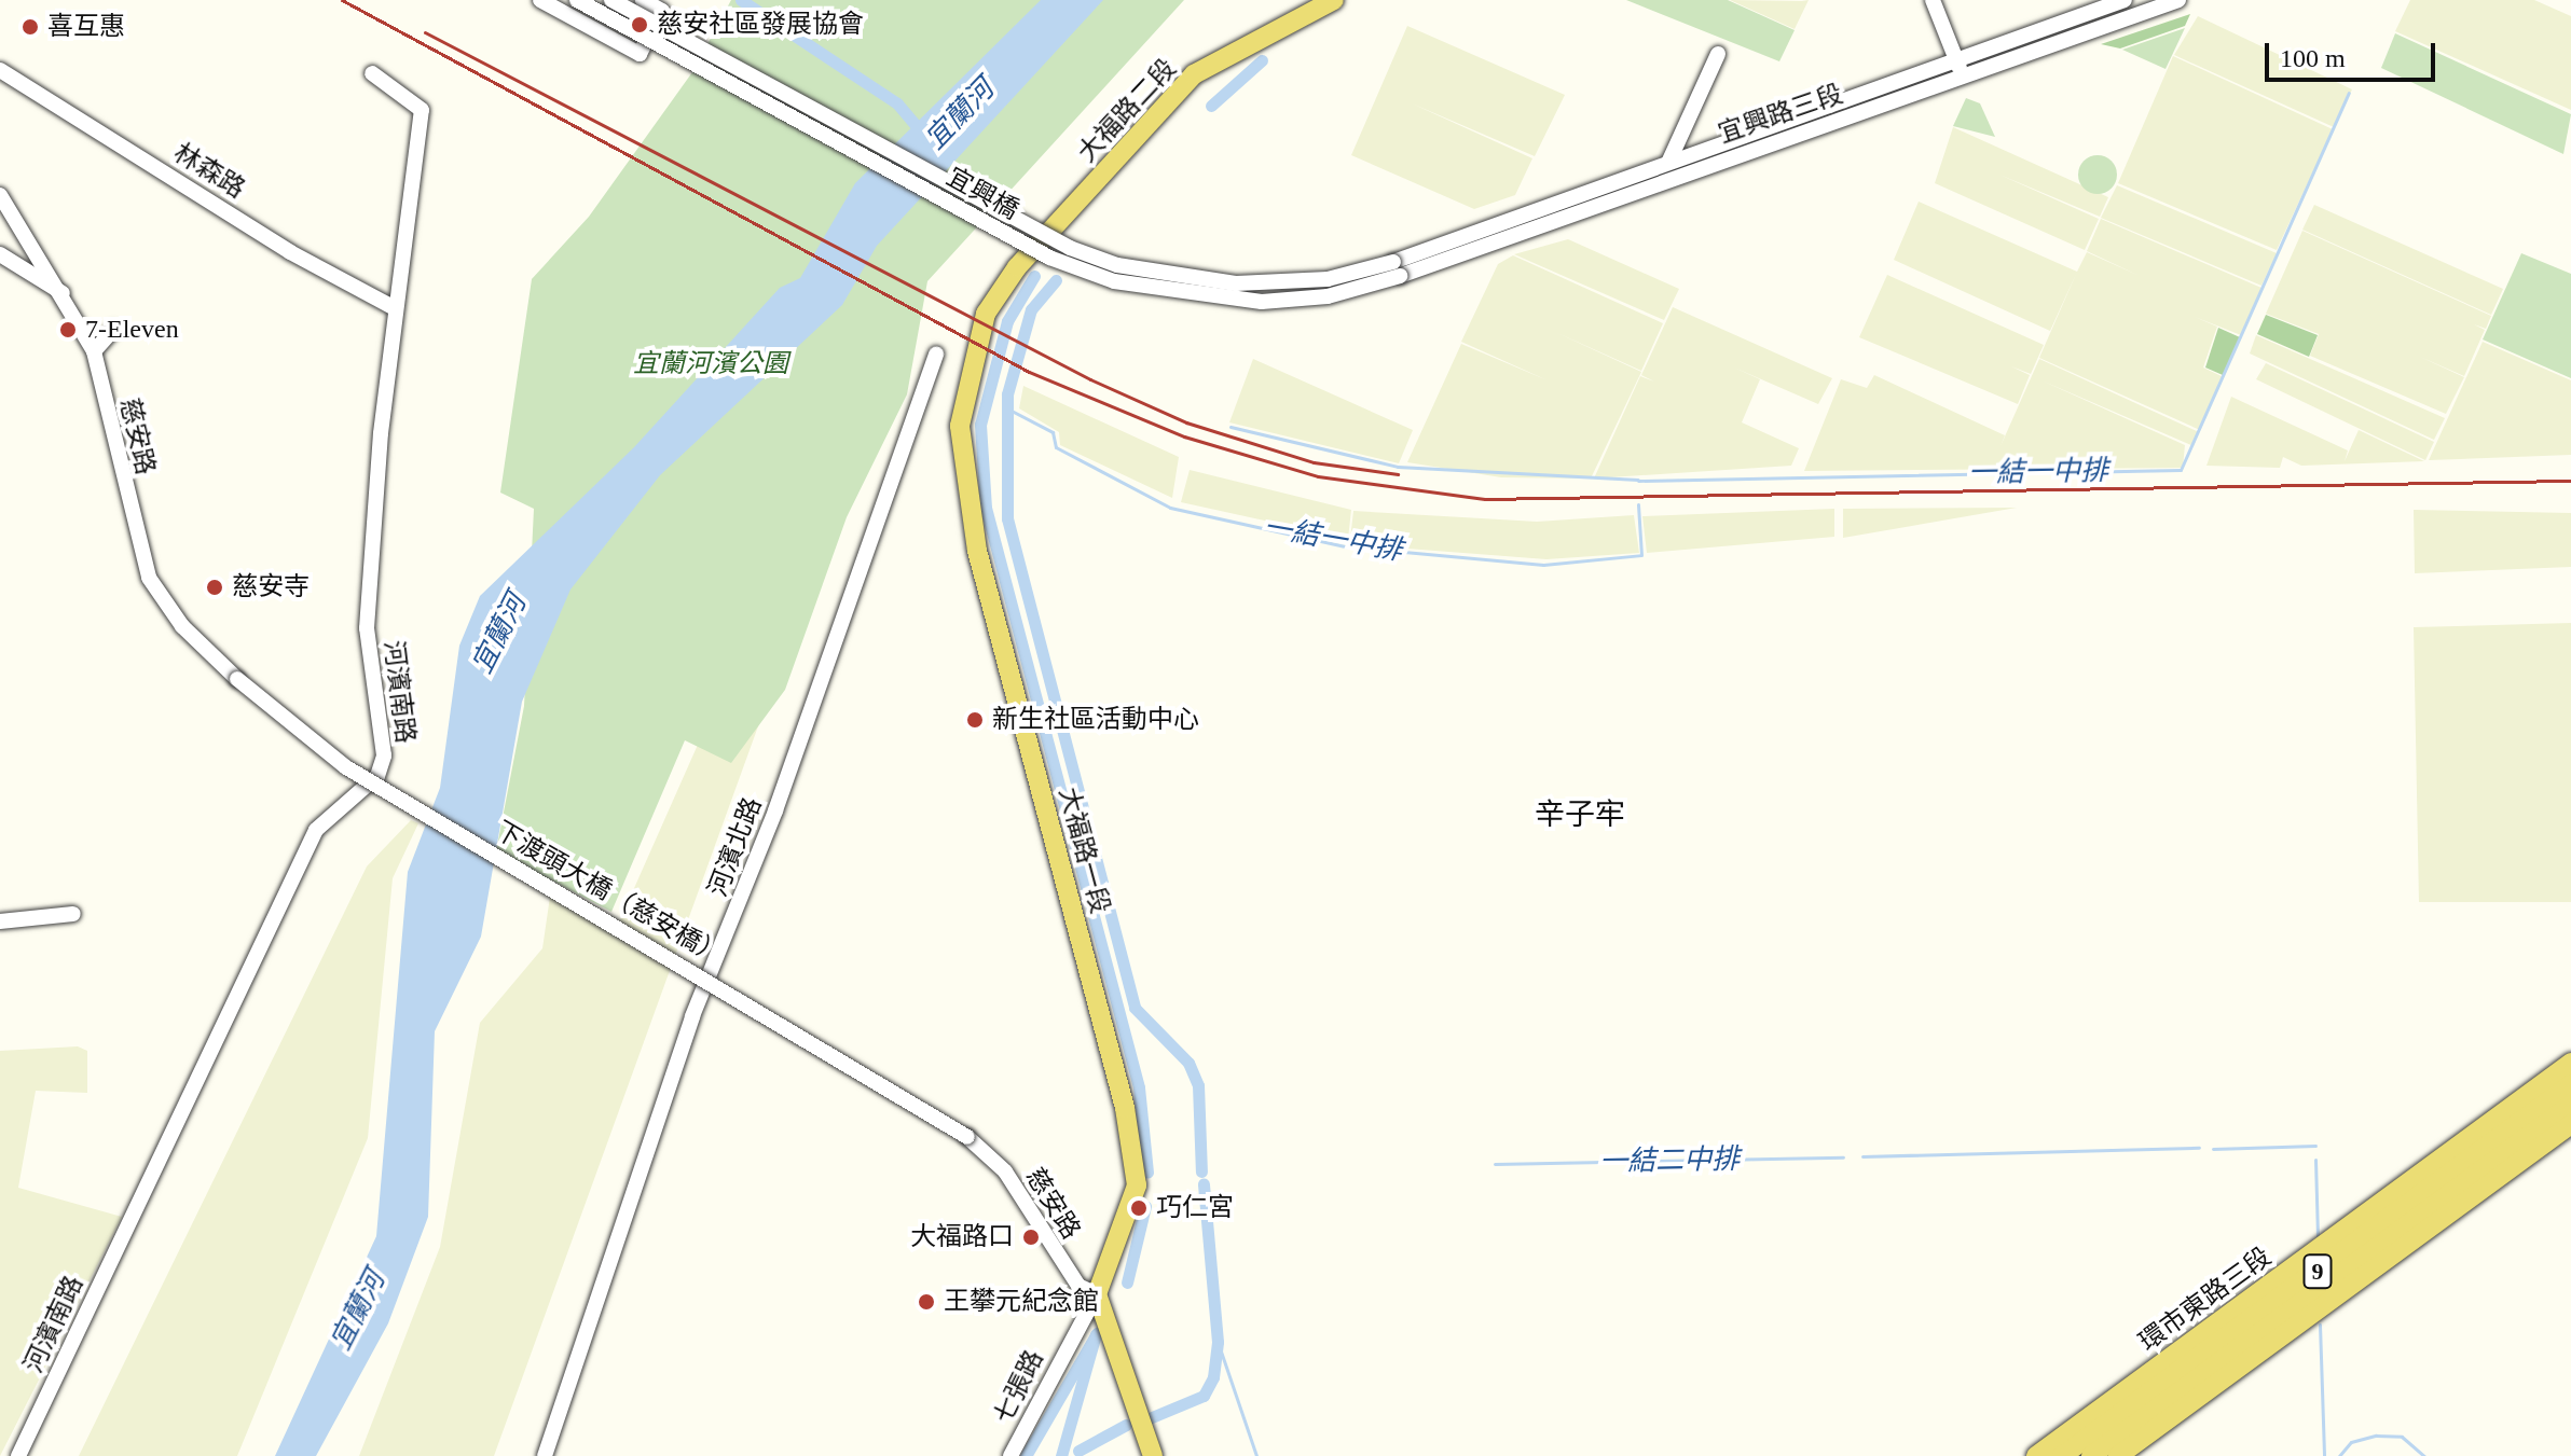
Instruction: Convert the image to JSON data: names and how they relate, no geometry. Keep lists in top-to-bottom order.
{
  "streets": {
    "main road": [
      "大福路二段",
      "大福路一段",
      "9",
      "環市東路三段"
    ],
    "street": [
      "宜興路三段",
      "林森路",
      "宜興橋",
      "慈安路",
      "河濱南路",
      "河濱北路",
      "下渡頭大橋（慈安橋）",
      "七張路"
    ]
  },
  "crossings": [
    ["大福路二段", "大福路一段"],
    ["宜興路三段", "宜興橋"],
    ["林森路", "河濱南路"],
    ["慈安路", "大福路一段"],
    ["慈安路", "下渡頭大橋（慈安橋）"],
    ["慈安路", "七張路"],
    ["大福路一段", "七張路"]
  ],
  "districts": ["辛子牢"],
  "water": ["宜蘭河", "一結一中排", "一結二中排"],
  "parks": ["宜蘭河濱公園"],
  "places": [
    "慈安社區發展協會",
    "喜互惠",
    "7-Eleven",
    "慈安寺",
    "新生社區活動中心",
    "巧仁宮",
    "大福路口",
    "王攀元紀念館"
  ],
  "scale_bar": "100 m"
}
